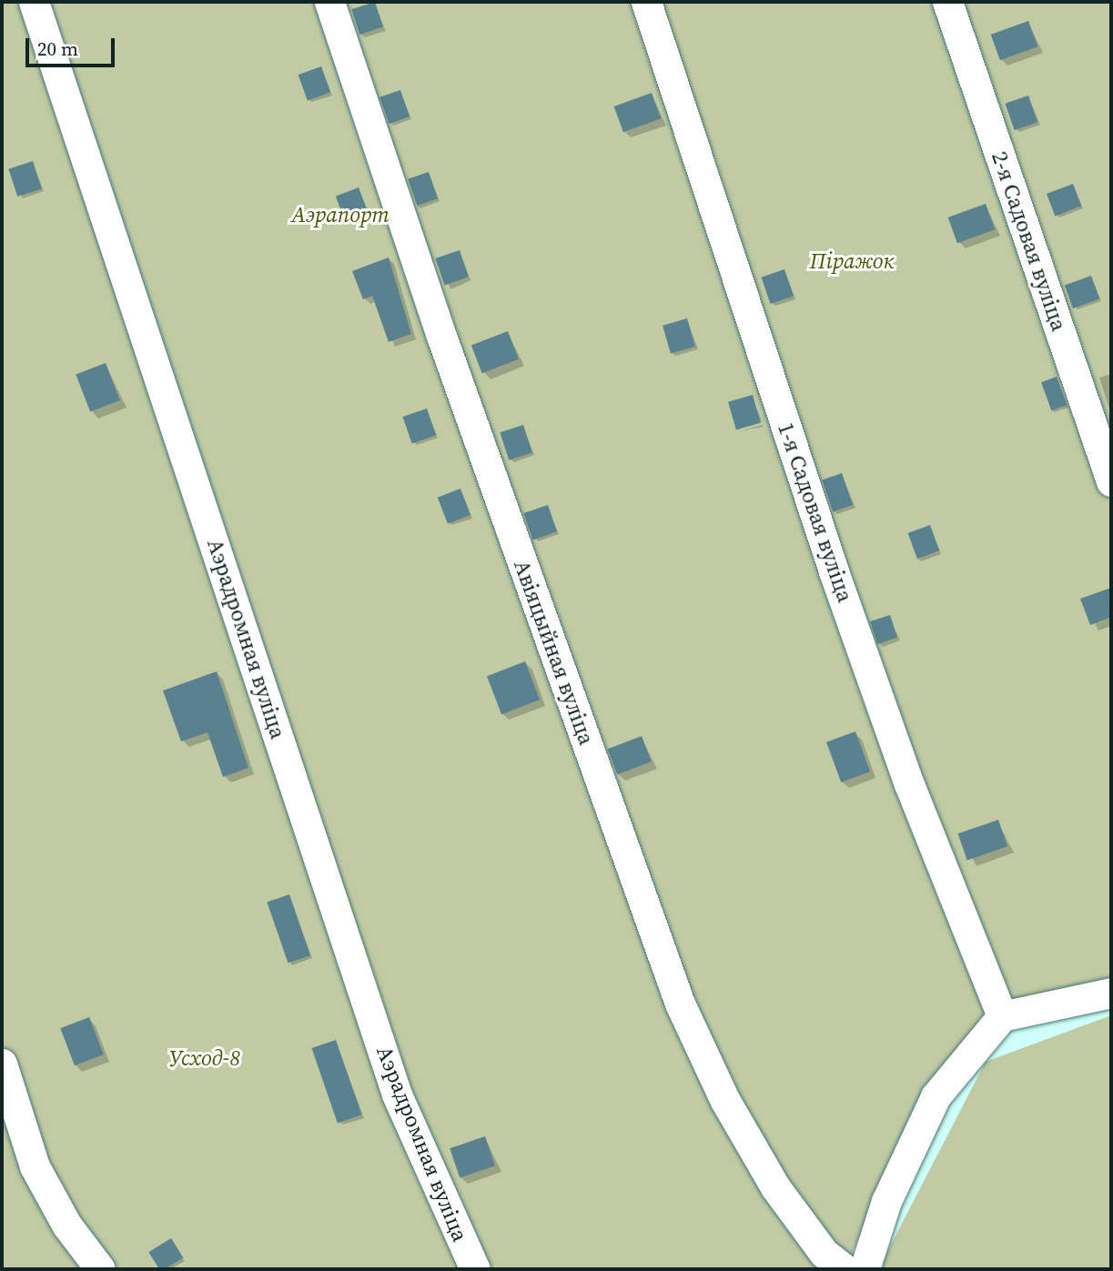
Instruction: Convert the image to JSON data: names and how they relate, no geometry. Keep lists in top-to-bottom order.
{
  "streets": {
    "street": [
      "2-я Садовая вуліца",
      "1-я Садовая вуліца",
      "Аэрадромная вуліца",
      "Авіяцыйная вуліца"
    ]
  },
  "parks": ["Аэрапорт", "Піражок", "Усход-8"],
  "scale_bar": "20 m"
}
